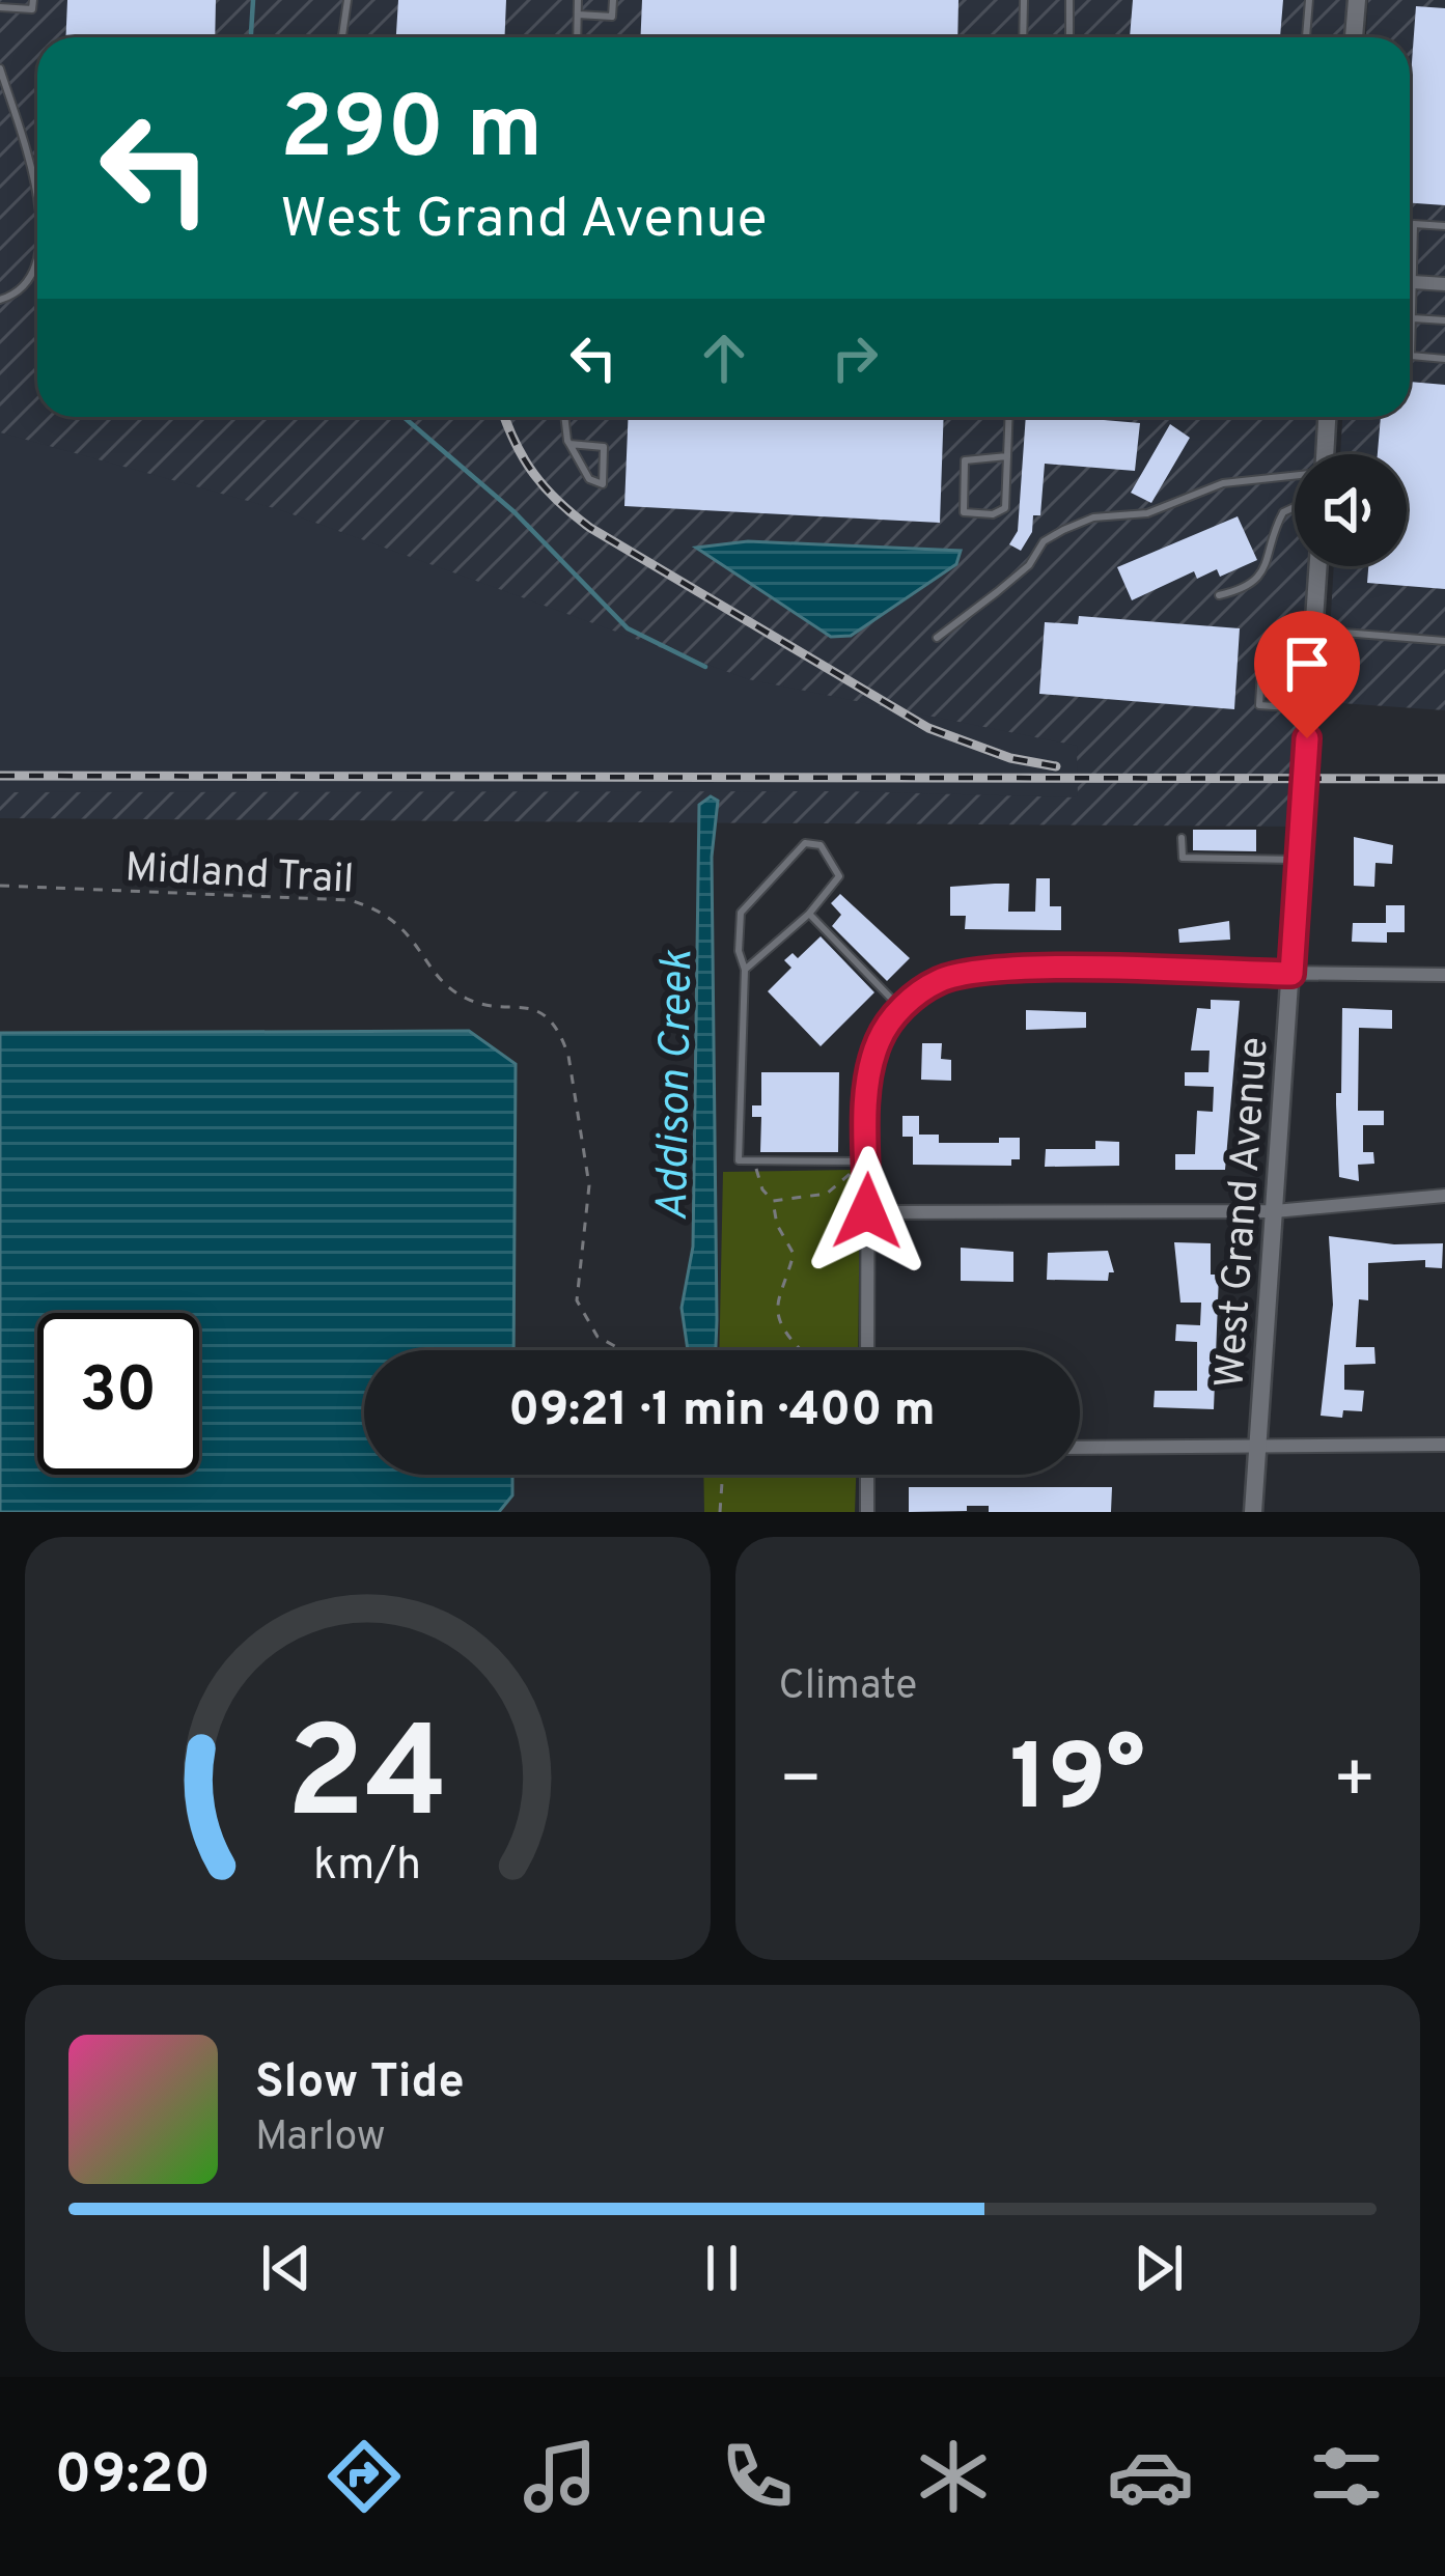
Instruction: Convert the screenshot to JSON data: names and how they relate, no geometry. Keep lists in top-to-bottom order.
{
  "streets": {
    "main road": ["West Grand Avenue"],
    "path": ["Midland Trail"]
  },
  "water": ["Addison Creek"],
  "page": {
    "turn": ["290 m", "West Grand Avenue"],
    "limit": "30",
    "trip": "09:21 · 1 min · 400 m",
    "tile": "Climate",
    "heat": ["−", "19°", "+"],
    "song": ["Slow Tide", "Marlow"],
    "tabs": "09:20",
    "gauge": ["24", "km/h"]
  }
}
